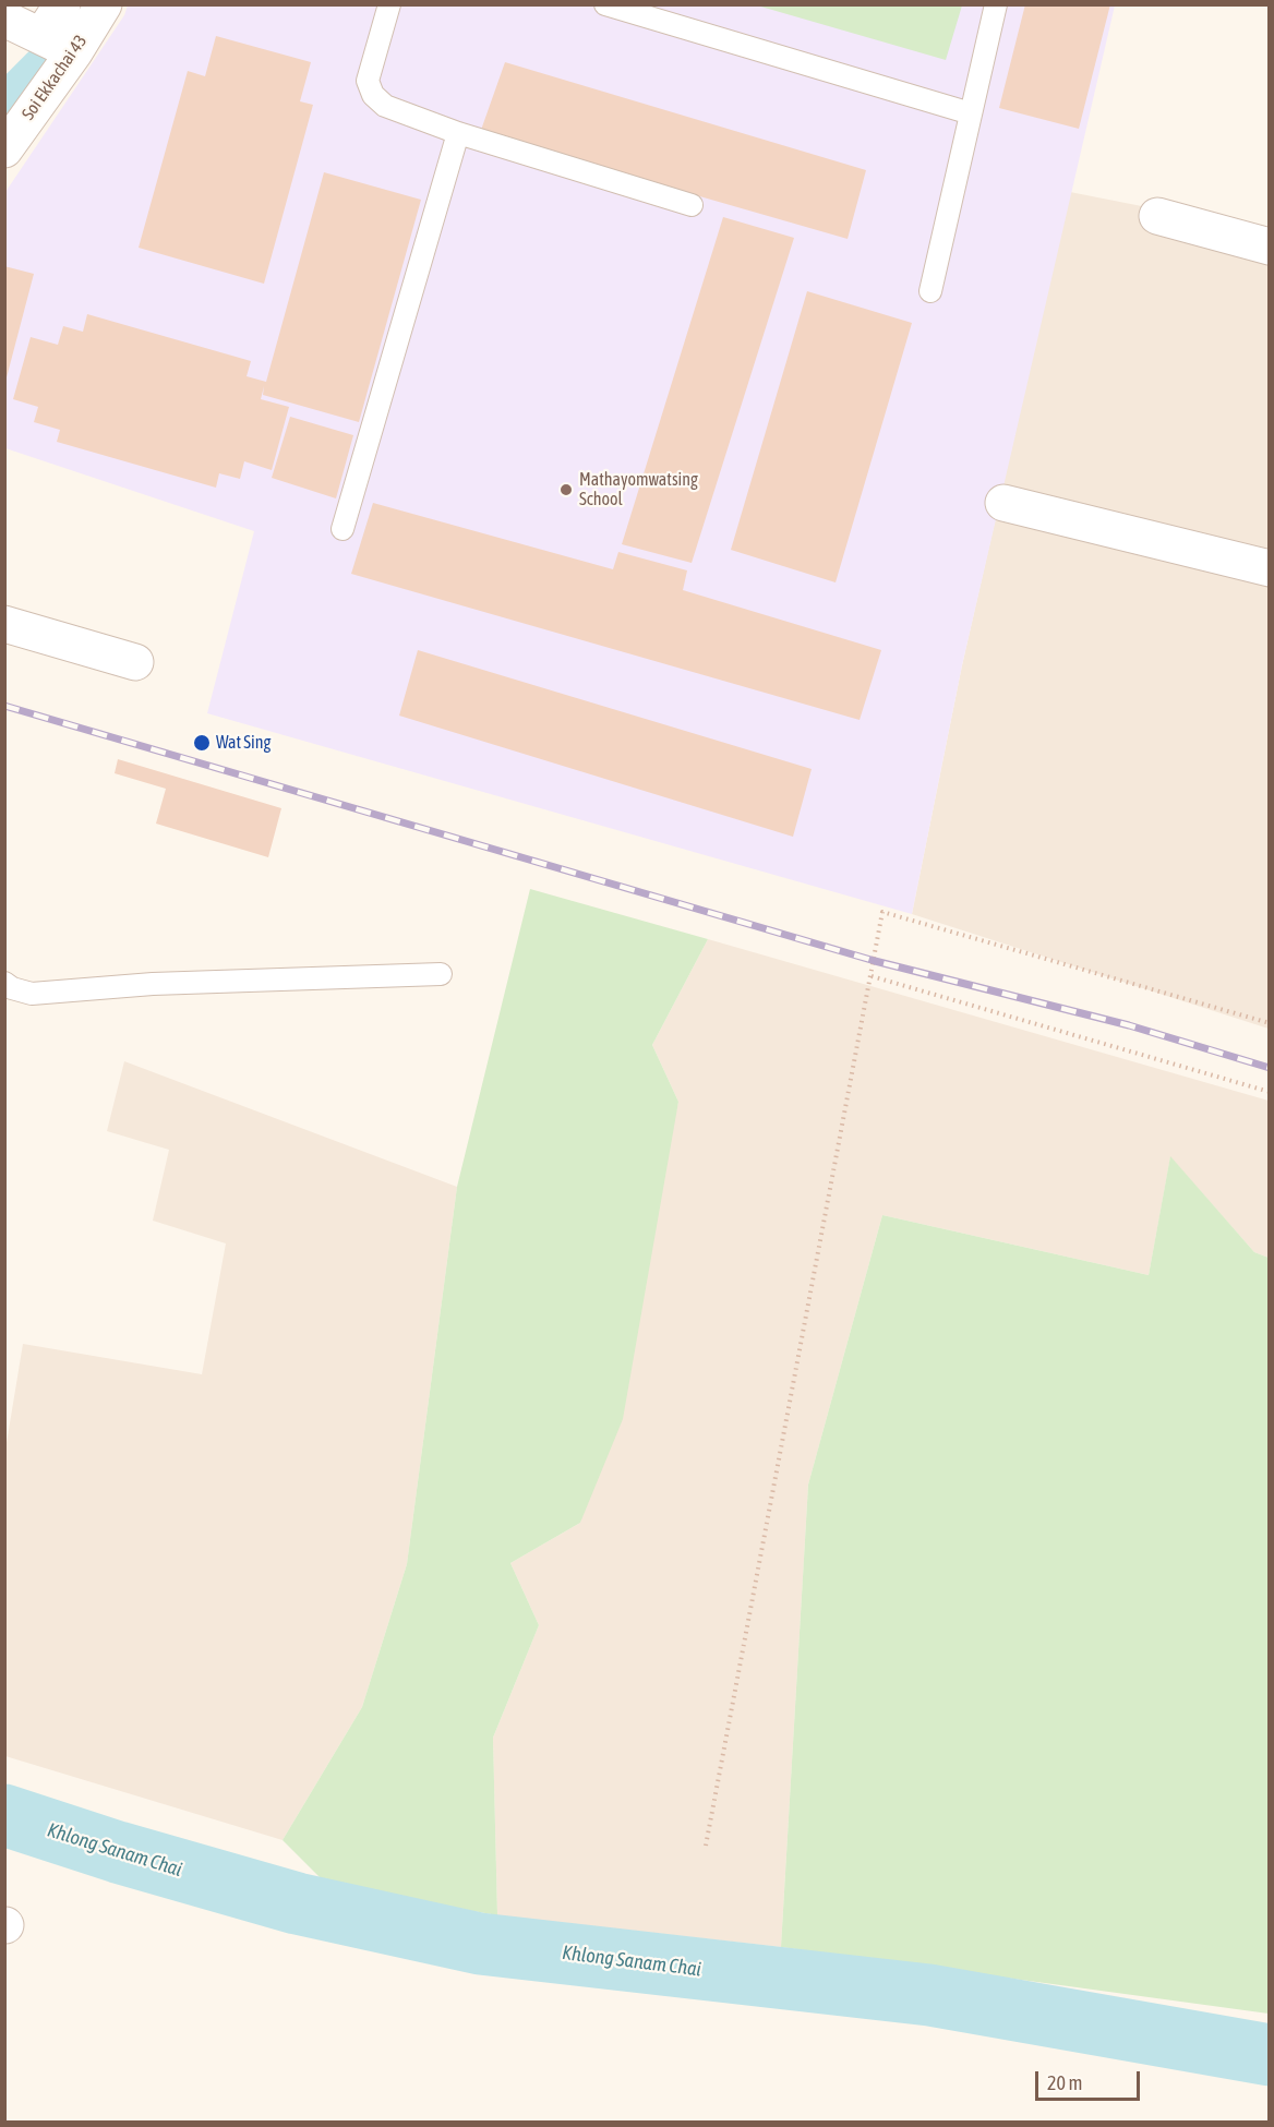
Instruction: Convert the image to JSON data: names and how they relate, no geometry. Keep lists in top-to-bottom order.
{
  "streets": {
    "street": ["Soi Ekkachai 43"]
  },
  "water": ["Khlong Sanam Chai"],
  "places": ["Mathayomwatsing School", "Wat Sing"],
  "scale_bar": "20 m"
}
